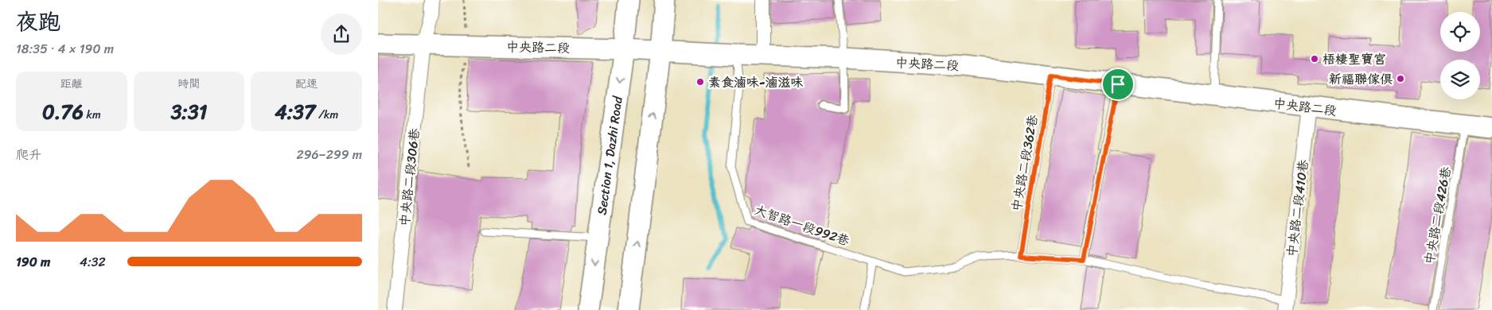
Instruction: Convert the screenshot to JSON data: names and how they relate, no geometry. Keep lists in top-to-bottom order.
{
  "streets": {
    "street": [
      "中央路二段",
      "Section 1, Dazhi Road",
      "中央路二段306巷",
      "中央路二段410巷"
    ],
    "lane": ["中央路二段362巷", "中央路二段426巷", "大智路一段992巷"]
  },
  "crossings": [
    ["中央路二段", "Section 1, Dazhi Road"],
    ["中央路二段", "中央路二段362巷"],
    ["中央路二段", "中央路二段306巷"],
    ["中央路二段", "中央路二段410巷"],
    ["中央路二段", "中央路二段426巷"],
    ["中央路二段", "大智路一段992巷"]
  ],
  "places": ["梧棲聖寶宮", "新福聯傢俱", "素食滷味-滷滋味"],
  "page": {
    "heading": ["夜跑", "18:35 · 4 × 190 m"],
    "stats": [
      ["距離", "0.76 km"],
      ["時間", "3:31"],
      ["配速", "4:37 /km"]
    ],
    "chart": ["爬升", "296–299 m"],
    "list": [
      {
        "name": "190 m",
        "note": "4:32"
      }
    ]
  }
}
